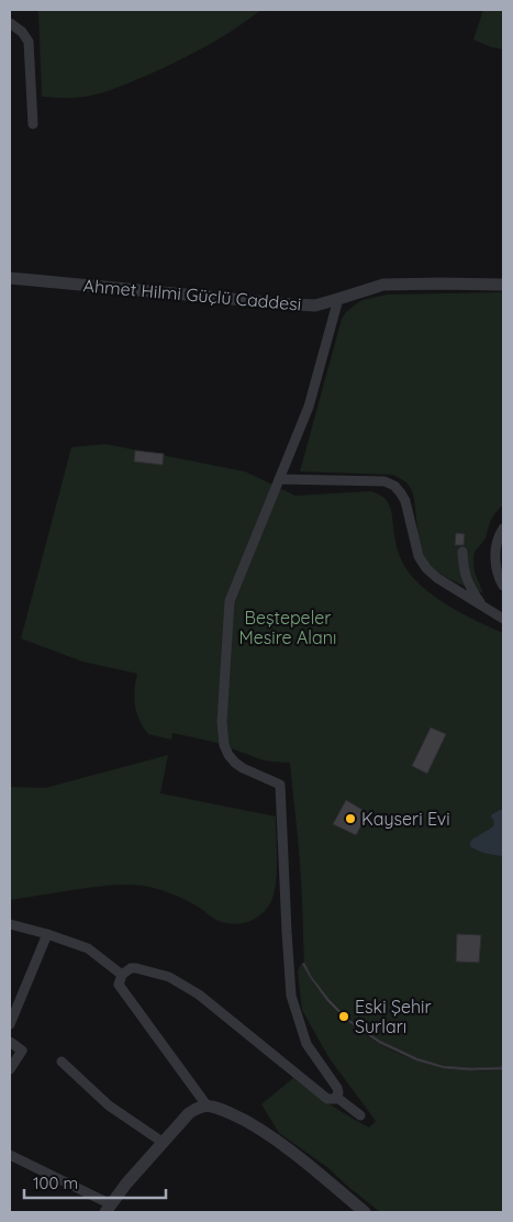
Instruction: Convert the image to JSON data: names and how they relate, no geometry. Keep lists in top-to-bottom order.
{
  "streets": {
    "street": ["Ahmet Hilmi Güçlü Caddesi"]
  },
  "parks": ["Beştepeler Mesire Alanı"],
  "places": ["Kayseri Evi", "Eski Şehir Surları"],
  "scale_bar": "100 m"
}
